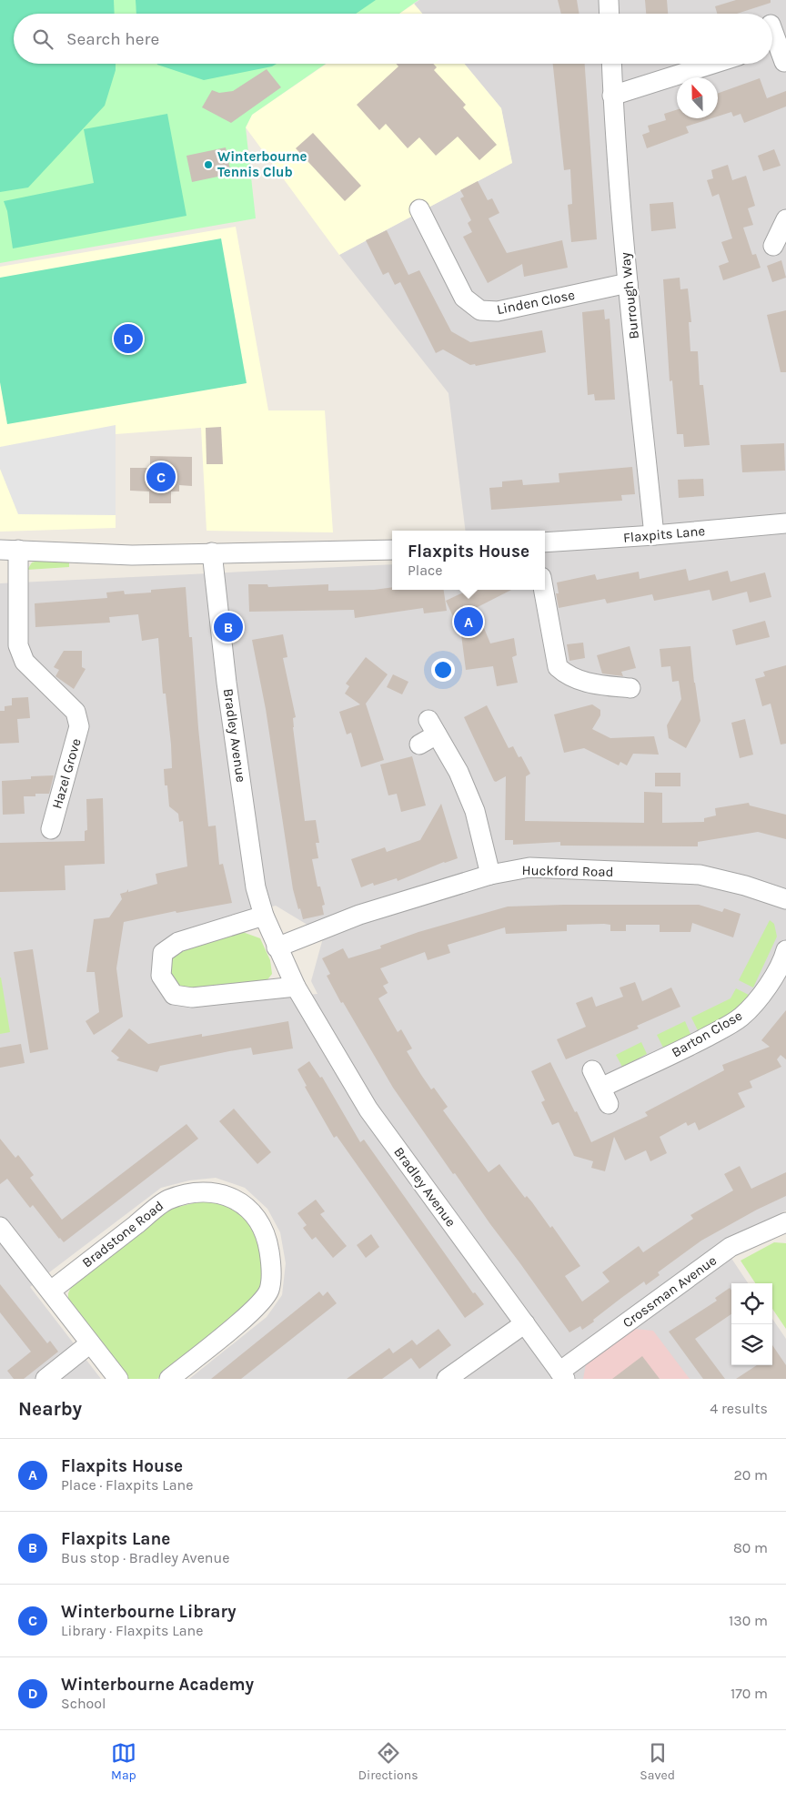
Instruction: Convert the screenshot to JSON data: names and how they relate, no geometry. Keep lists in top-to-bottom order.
{
  "streets": {
    "street": [
      "Burrough Way",
      "Linden Close",
      "Flaxpits Lane",
      "Bradley Avenue",
      "Hazel Grove",
      "Huckford Road",
      "Barton Close",
      "Bradstone Road",
      "Crossman Avenue"
    ]
  },
  "crossings": [
    ["Burrough Way", "Linden Close"],
    ["Burrough Way", "Flaxpits Lane"],
    ["Bradley Avenue", "Huckford Road"],
    ["Bradley Avenue", "Crossman Avenue"]
  ],
  "places": ["Winterbourne Tennis Club"],
  "north": "top",
  "page": {
    "search": "Search here",
    "pins": [
      "D",
      "C",
      "A",
      "B"
    ],
    "popup": ["Flaxpits House", "Place"],
    "heading": ["Nearby", "4 results"],
    "list": [
      {
        "mark": "A",
        "name": "Flaxpits House",
        "note": "Place · Flaxpits Lane",
        "value": "20 m"
      },
      {
        "mark": "B",
        "name": "Flaxpits Lane",
        "note": "Bus stop · Bradley Avenue",
        "value": "80 m"
      },
      {
        "mark": "C",
        "name": "Winterbourne Library",
        "note": "Library · Flaxpits Lane",
        "value": "130 m"
      },
      {
        "mark": "D",
        "name": "Winterbourne Academy",
        "note": "School",
        "value": "170 m"
      }
    ],
    "nav": ["Map", "Directions", "Saved"]
  }
}
